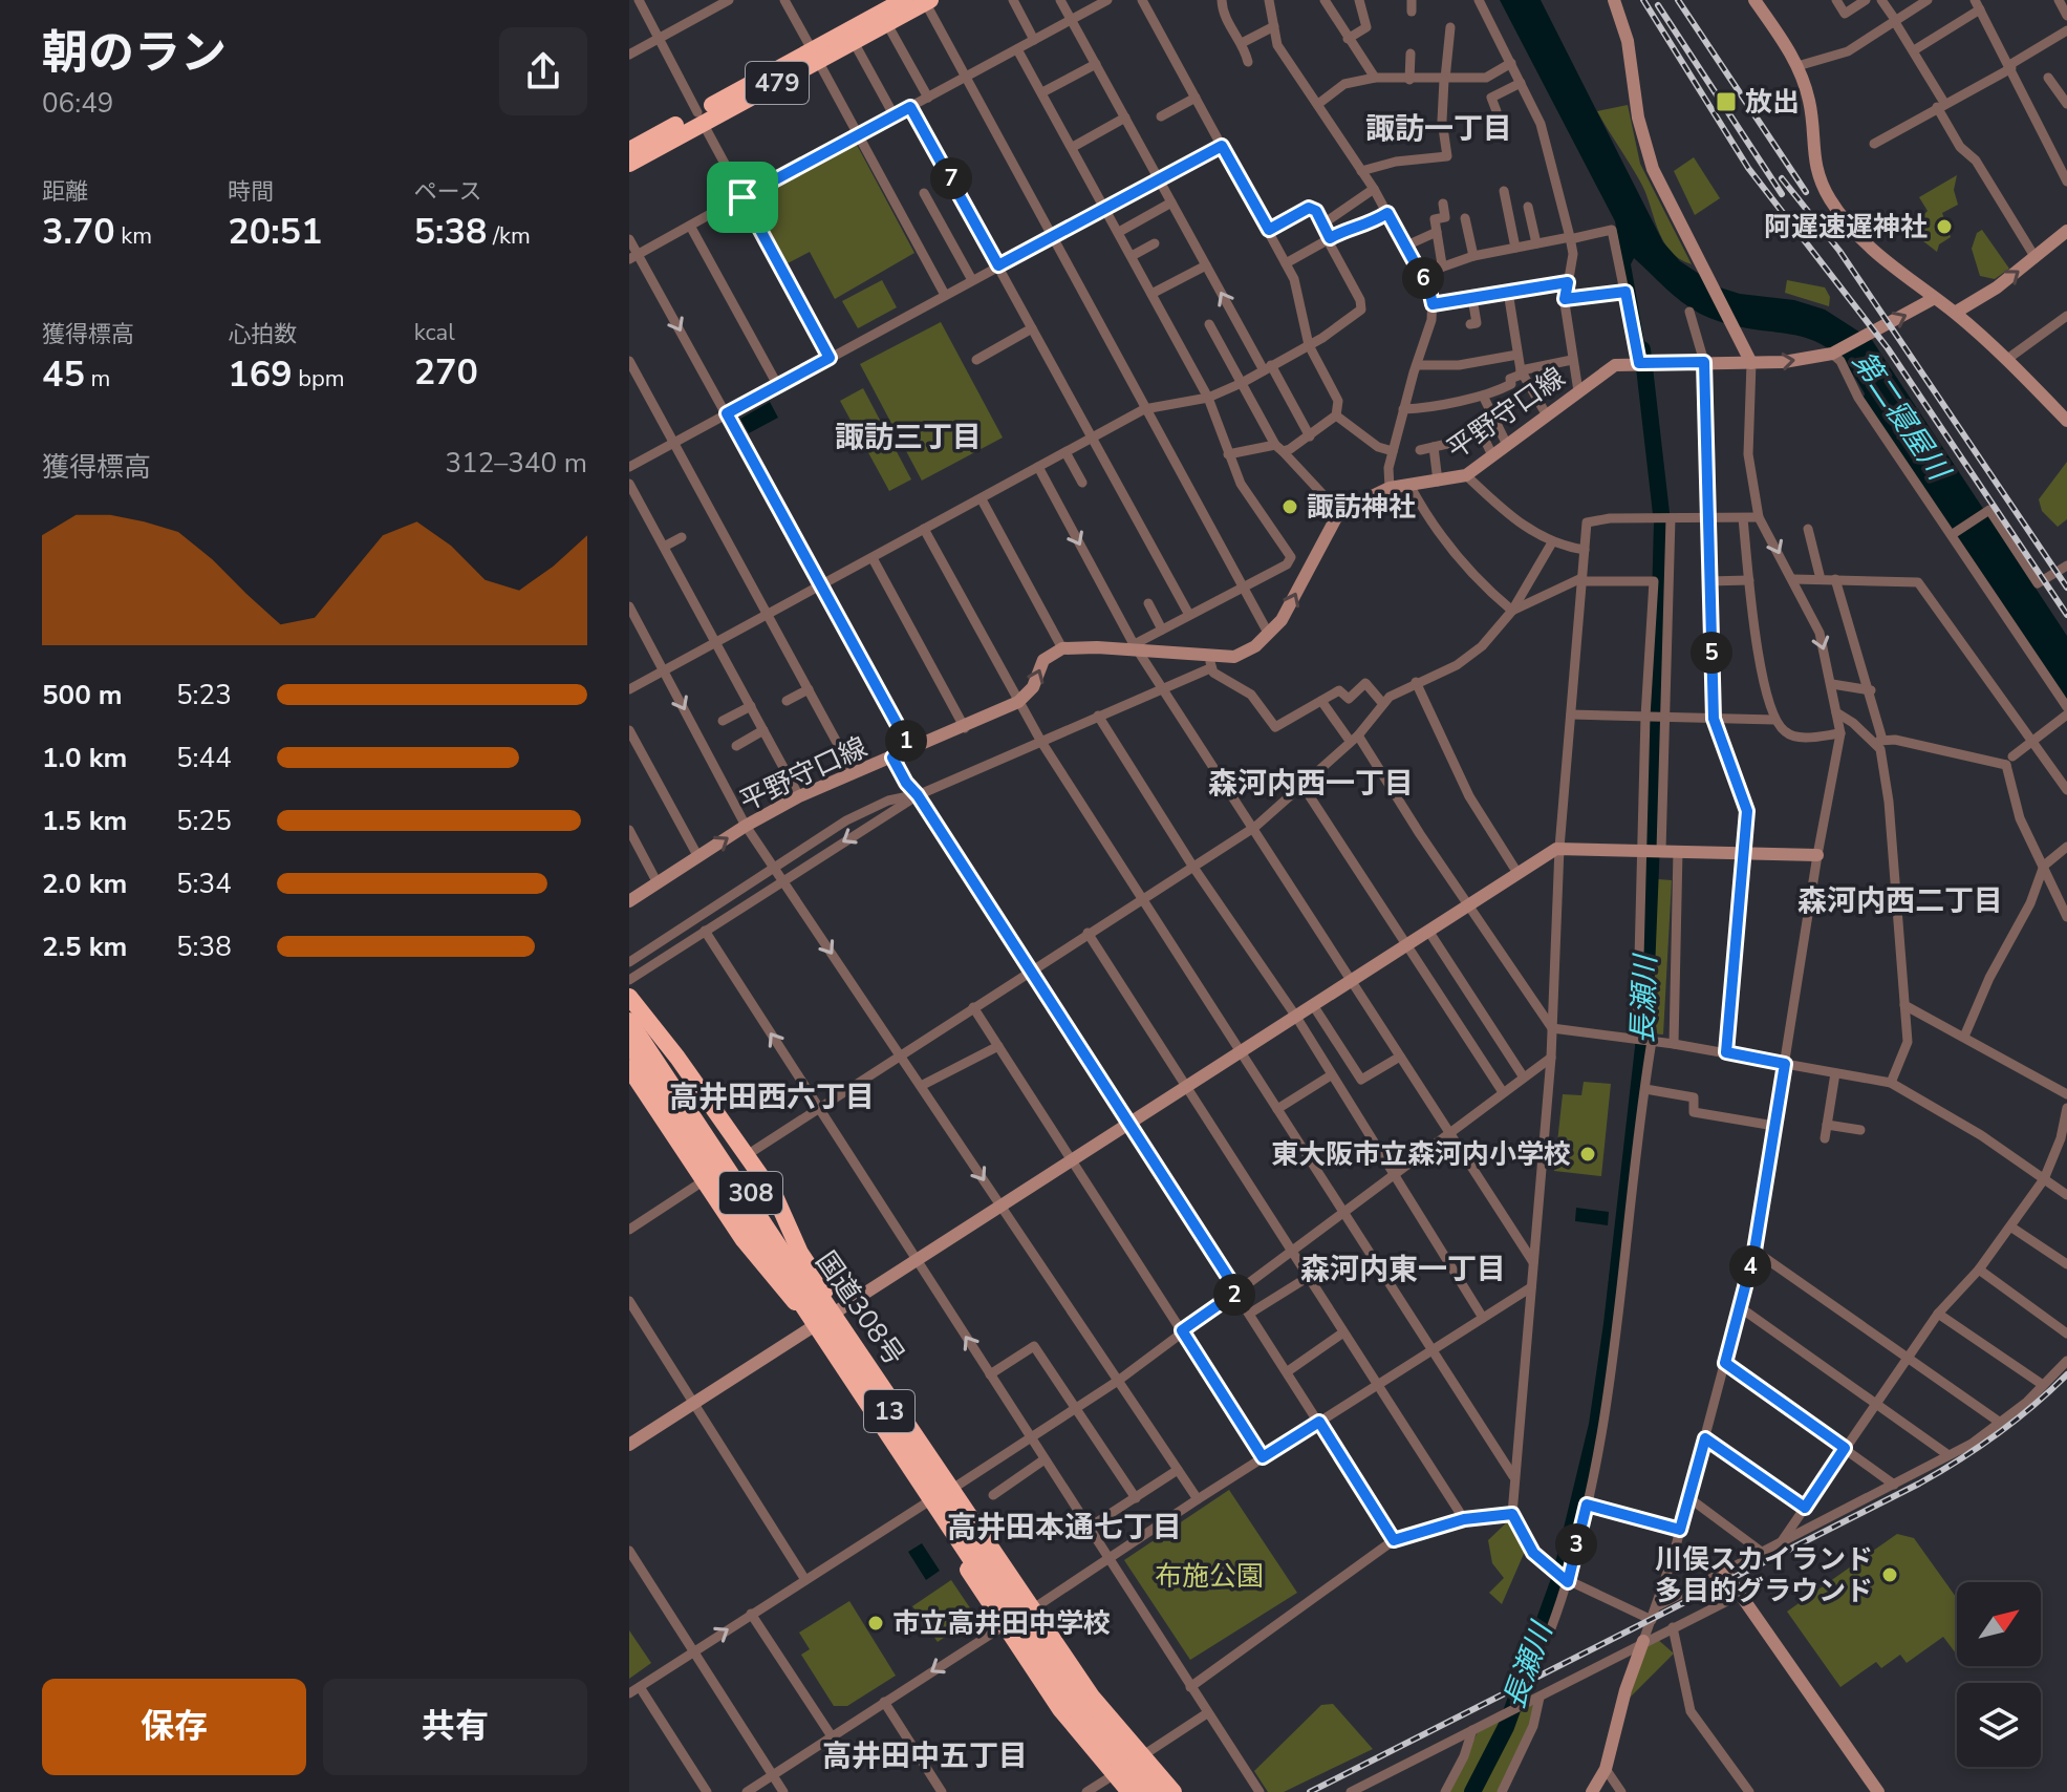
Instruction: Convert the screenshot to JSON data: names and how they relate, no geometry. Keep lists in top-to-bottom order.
{
  "streets": {
    "highway": [
      "479",
      "308",
      "国道308号",
      "13"
    ],
    "street": ["平野守口線"]
  },
  "districts": [
    "諏訪一丁目",
    "諏訪三丁目",
    "森河内西一丁目",
    "森河内西二丁目",
    "高井田西六丁目",
    "森河内東一丁目",
    "高井田本通七丁目",
    "高井田中五丁目"
  ],
  "water": ["第二寝屋川", "長瀬川"],
  "parks": ["布施公園"],
  "places": {
    "transit": ["放出"],
    "other": [
      "阿遅速遅神社",
      "諏訪神社",
      "東大阪市立森河内小学校",
      "川俣スカイランド 多目的グラウンド",
      "市立高井田中学校"
    ]
  },
  "north": "top right",
  "page": {
    "heading": ["朝のラン", "06:49"],
    "stats": [
      ["距離", "3.70 km"],
      ["時間", "20:51"],
      ["ペース", "5:38 /km"],
      ["獲得標高", "45 m"],
      ["心拍数", "169 bpm"],
      ["kcal", "270"]
    ],
    "pins": [
      "7",
      "6",
      "5",
      "1",
      "4",
      "2",
      "3"
    ],
    "chart": ["獲得標高", "312–340 m"],
    "list": [
      {
        "name": "500 m",
        "note": "5:23"
      },
      {
        "name": "1.0 km",
        "note": "5:44"
      },
      {
        "name": "1.5 km",
        "note": "5:25"
      },
      {
        "name": "2.0 km",
        "note": "5:34"
      },
      {
        "name": "2.5 km",
        "note": "5:38"
      }
    ],
    "buttons": ["保存", "共有"]
  }
}
